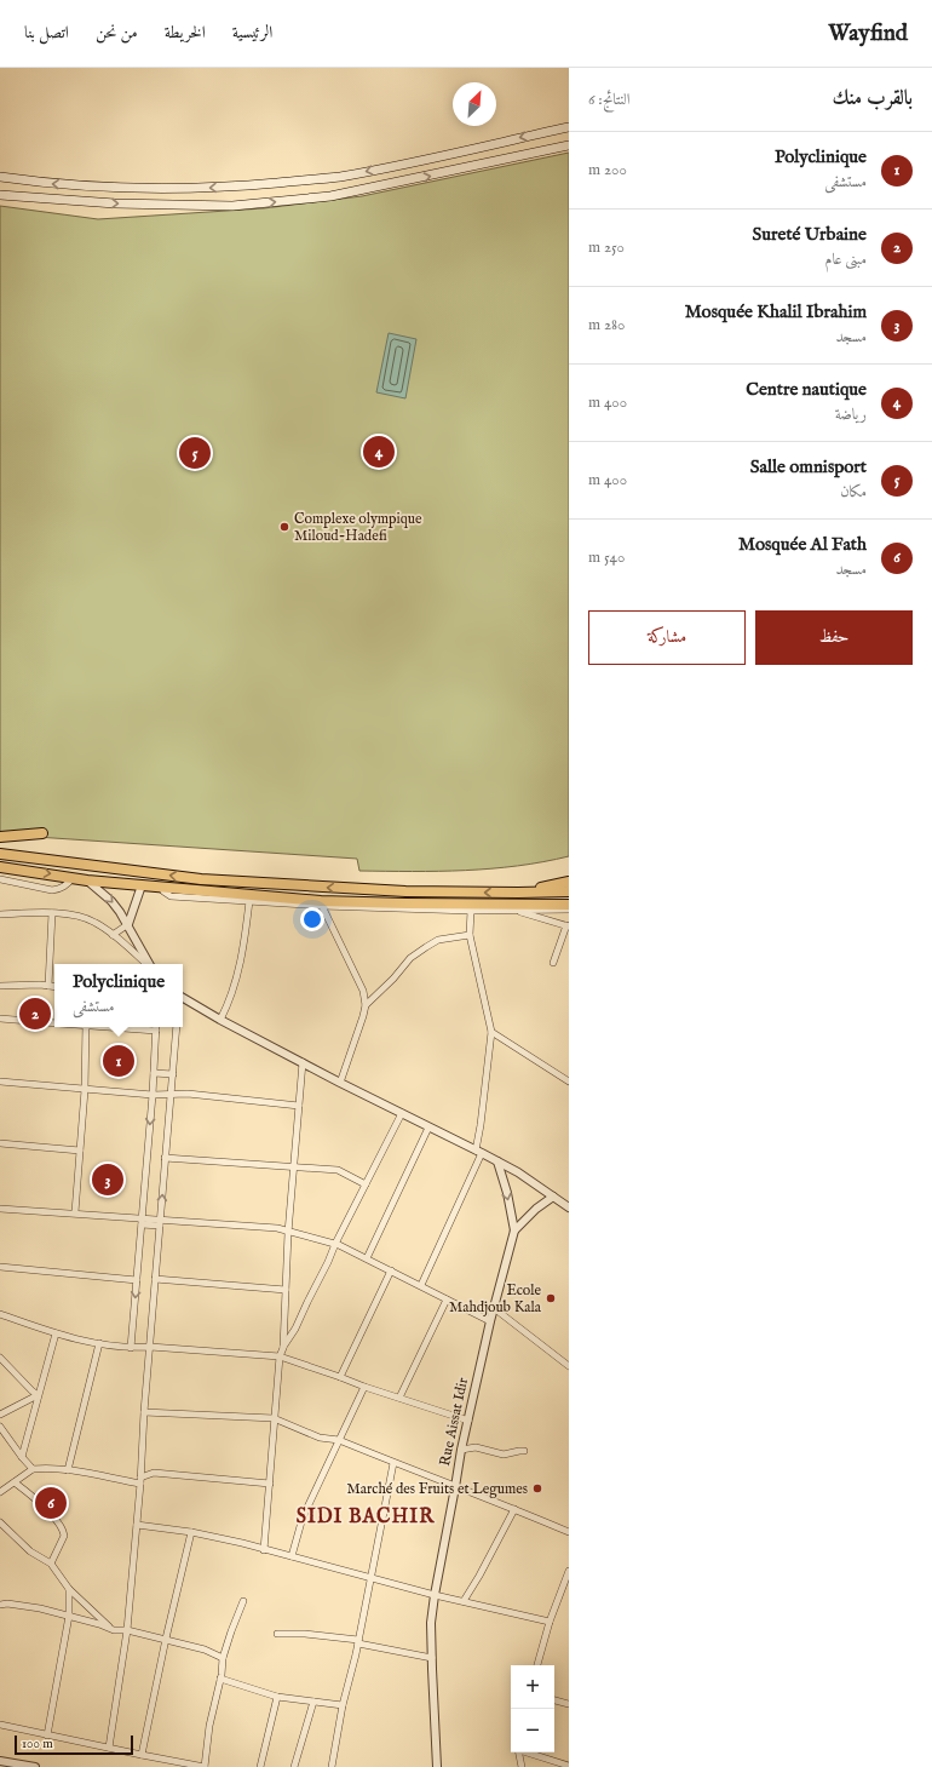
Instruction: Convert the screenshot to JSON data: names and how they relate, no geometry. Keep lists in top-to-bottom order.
{
  "streets": {
    "street": ["Rue Aissat Idir"]
  },
  "districts": ["SIDI BACHIR"],
  "places": ["Complexe olympique Miloud-Hadefi", "Ecole Mahdjoub Kala", "Marché des Fruits et Legumes"],
  "scale_bar": "100 m",
  "north": "top right",
  "page": {
    "header": "Wayfind",
    "nav": [
      "الرئيسية",
      "الخريطة",
      "من نحن",
      "اتصل بنا"
    ],
    "heading": ["بالقرب منك", "النتائج: 6"],
    "list": [
      {
        "mark": "1",
        "name": "Polyclinique",
        "note": "مستشفى",
        "value": "200 m"
      },
      {
        "mark": "2",
        "name": "Sureté Urbaine",
        "note": "مبنى عام",
        "value": "250 m"
      },
      {
        "mark": "3",
        "name": "Mosquée Khalil Ibrahim",
        "note": "مسجد",
        "value": "280 m"
      },
      {
        "mark": "4",
        "name": "Centre nautique",
        "note": "رياضة",
        "value": "400 m"
      },
      {
        "mark": "5",
        "name": "Salle omnisport",
        "note": "مكان",
        "value": "400 m"
      },
      {
        "mark": "6",
        "name": "Mosquée Al Fath",
        "note": "مسجد",
        "value": "540 m"
      }
    ],
    "pins": [
      "4",
      "5",
      "2",
      "1",
      "3",
      "6"
    ],
    "buttons": ["حفظ", "مشاركة"],
    "popup": ["Polyclinique", "مستشفى"],
    "map_buttons": ["+", "−"],
    "scale": "100 m"
  }
}
